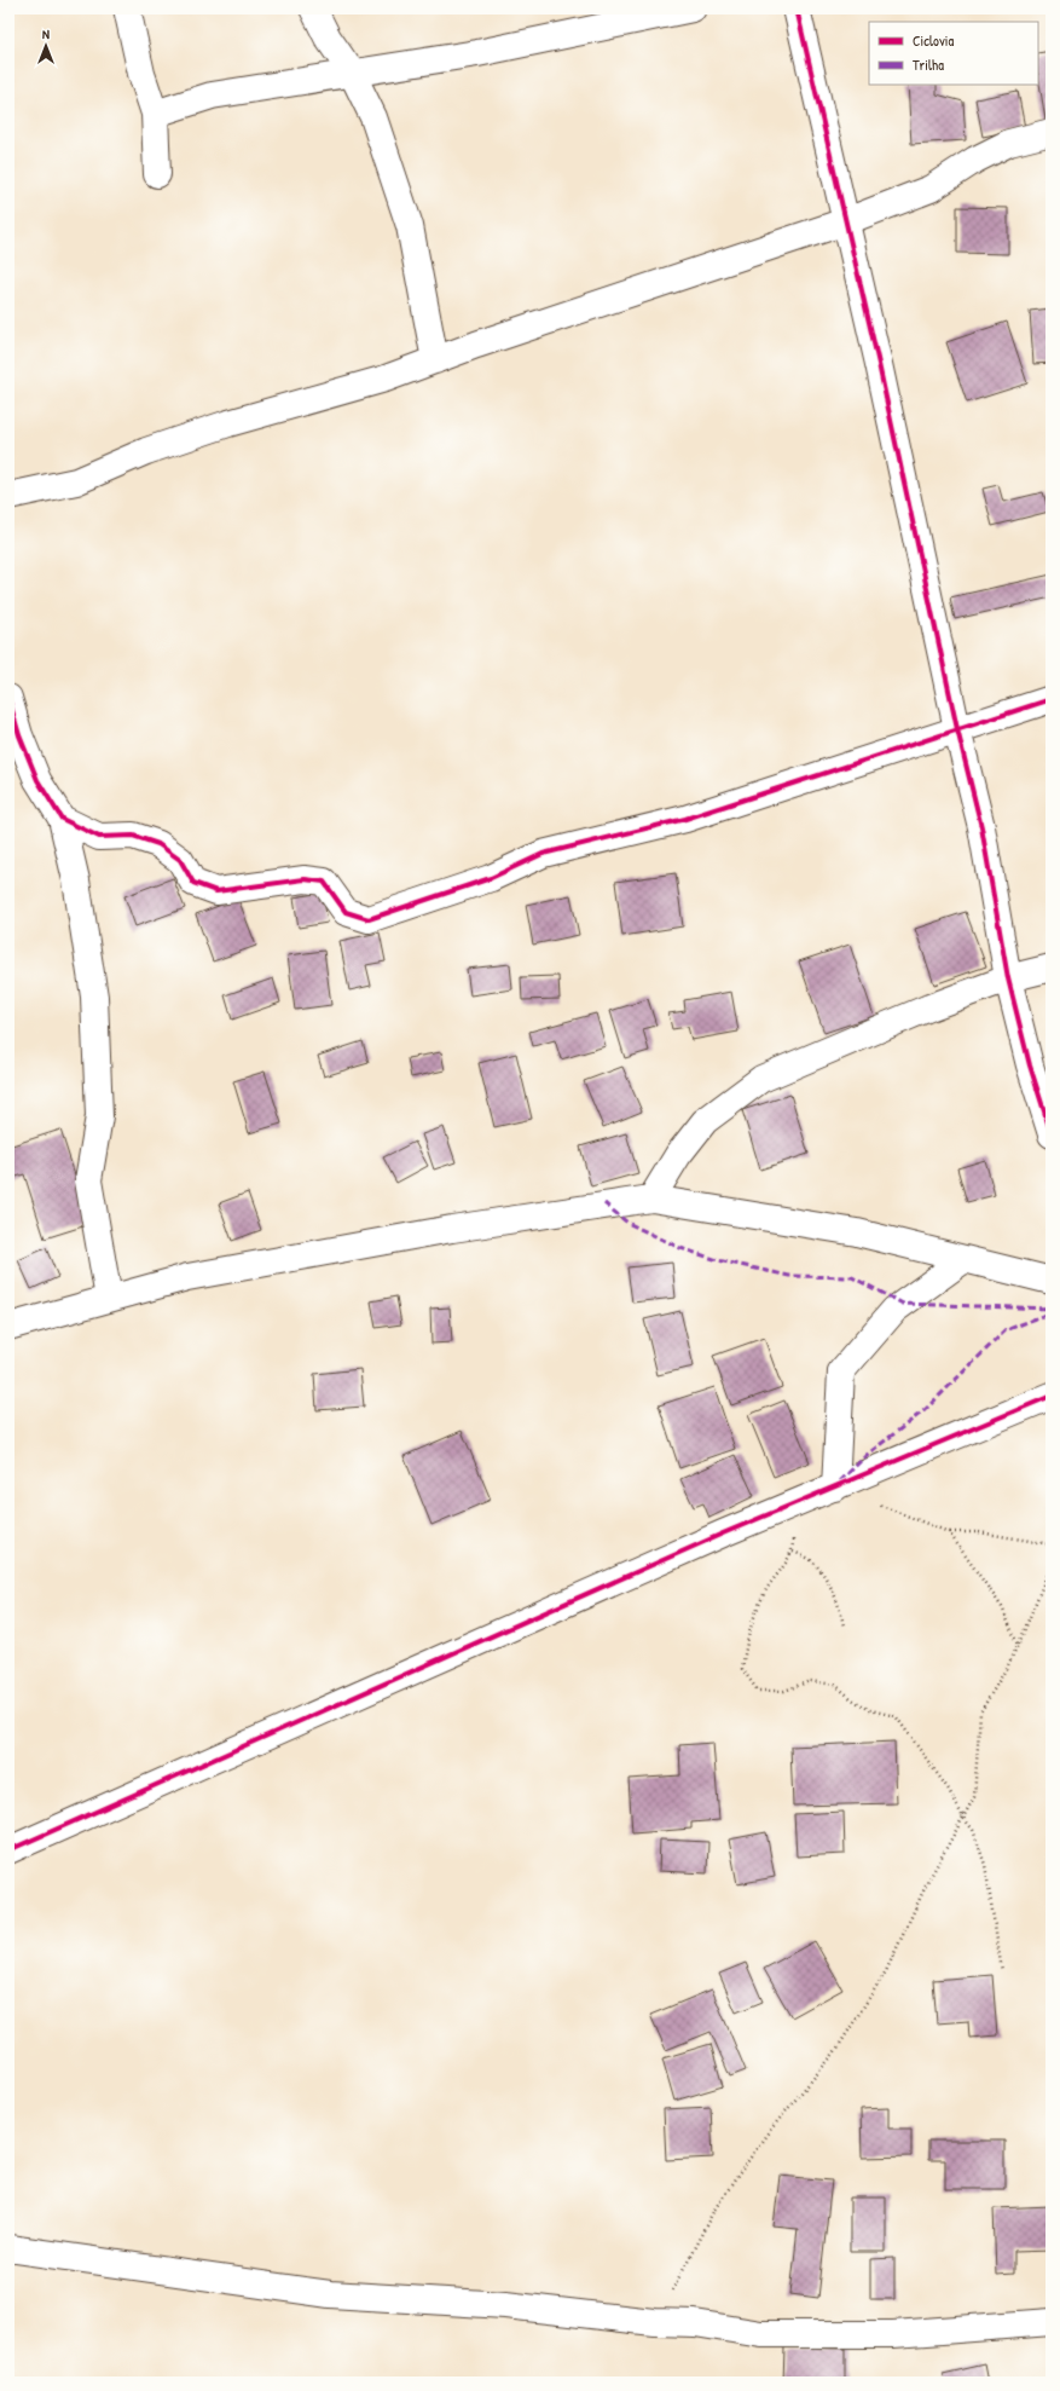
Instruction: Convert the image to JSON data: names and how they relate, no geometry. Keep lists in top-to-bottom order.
{
  "legend": ["Ciclovia", "Trilha"],
  "north": "top"
}
